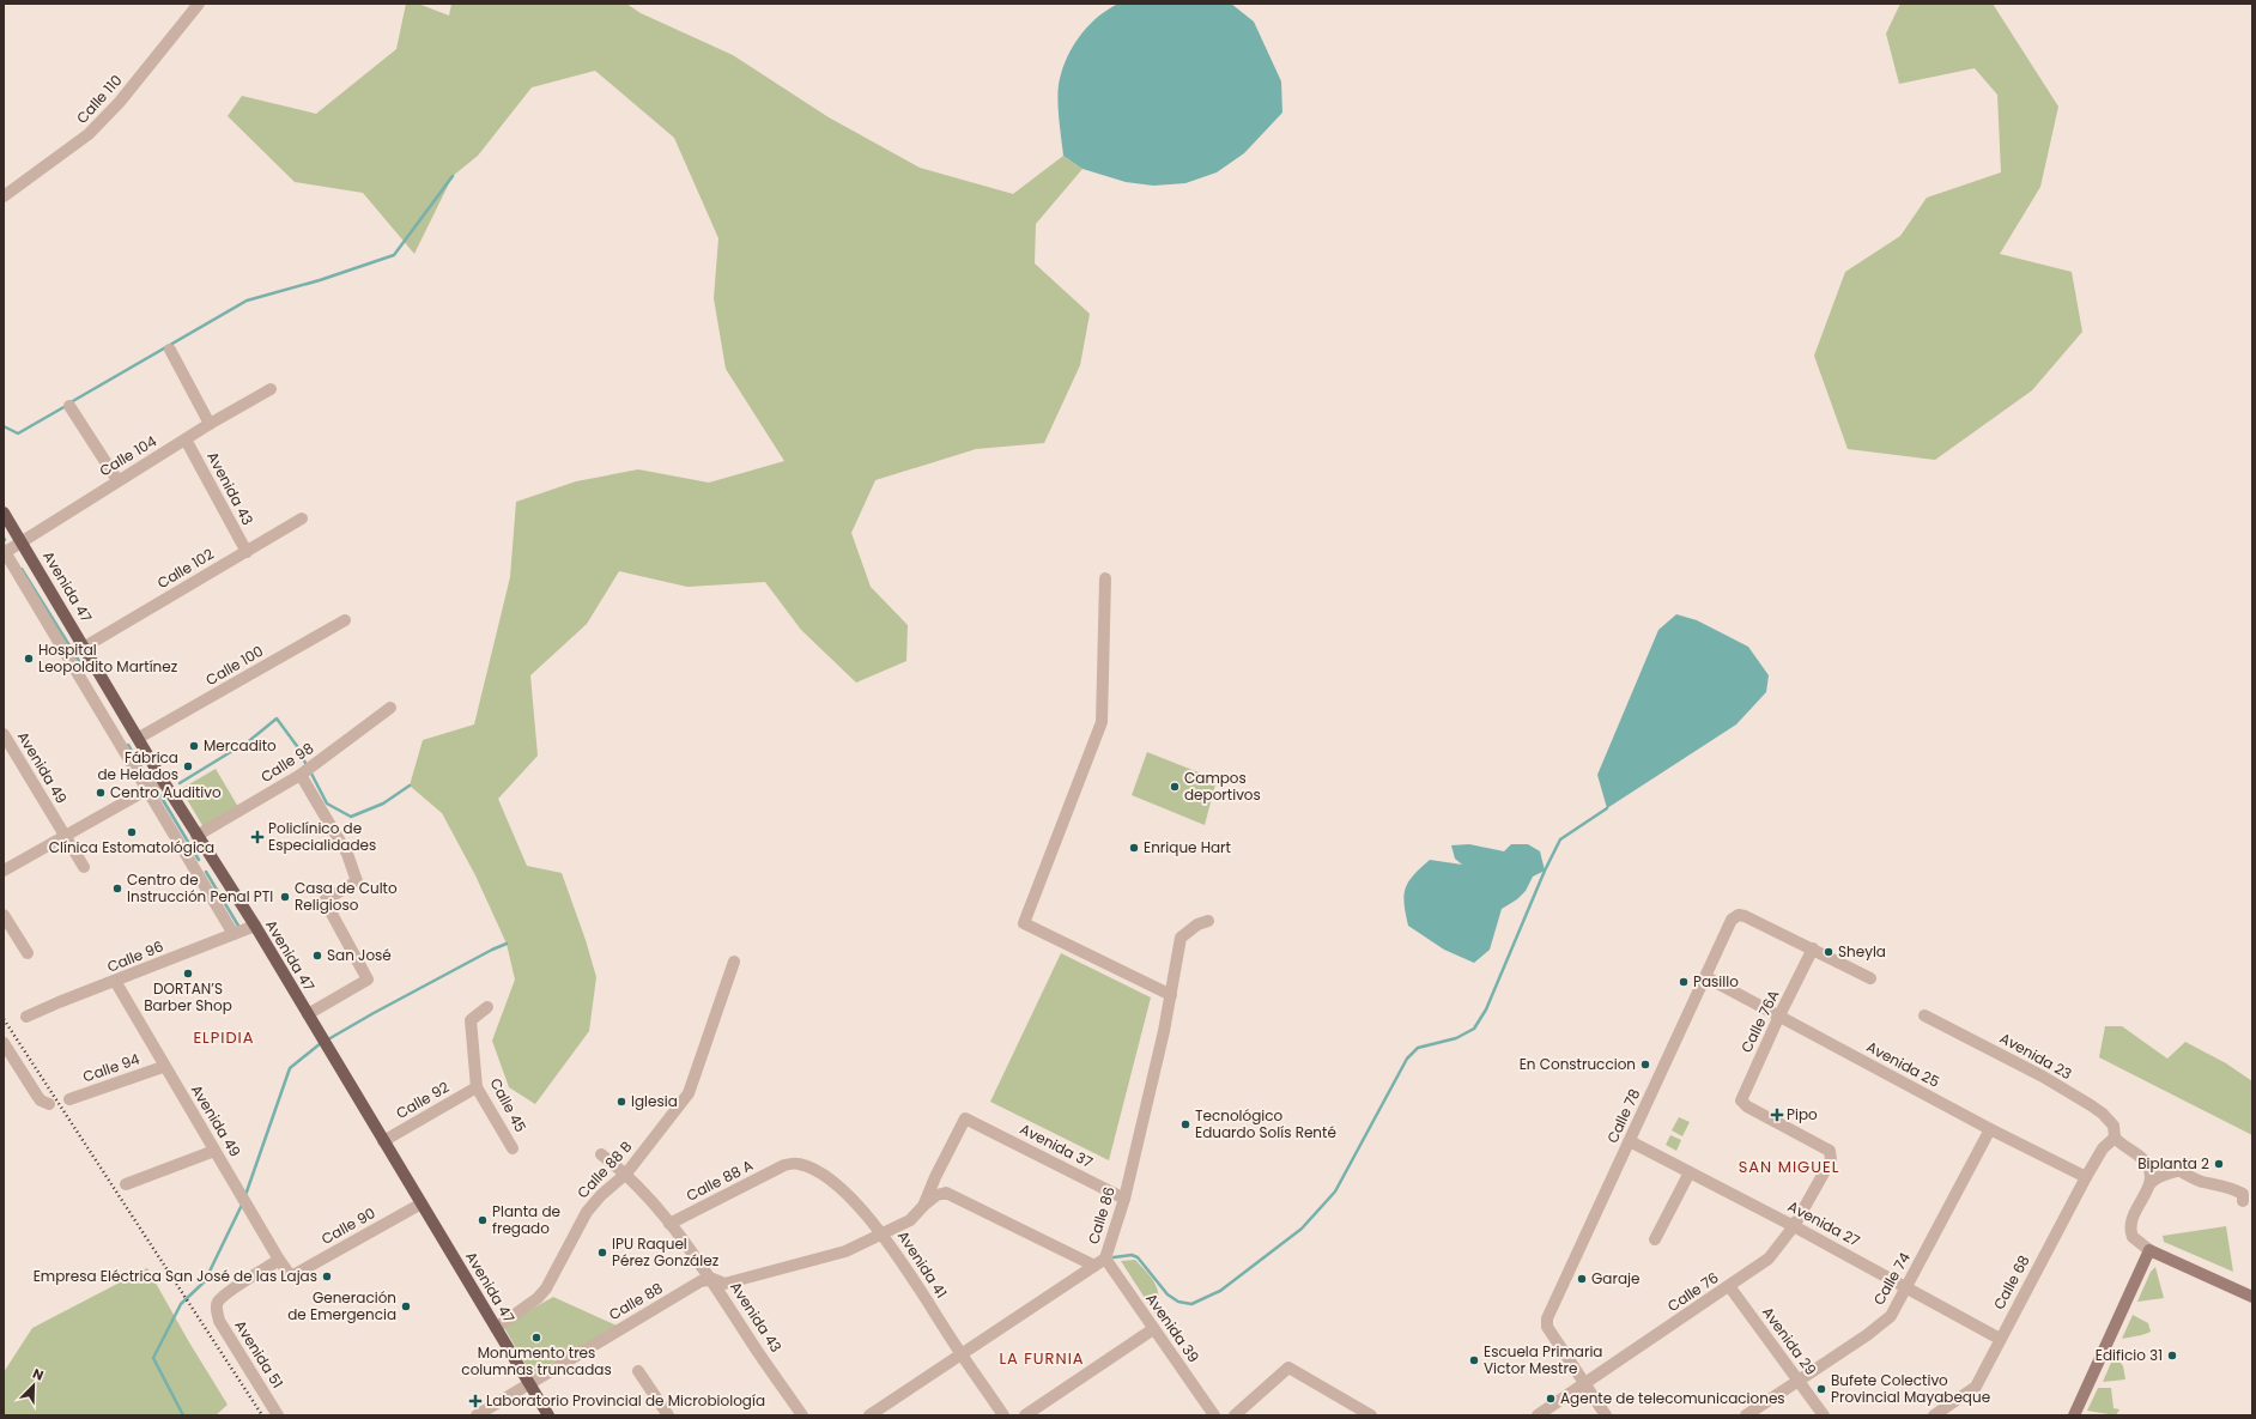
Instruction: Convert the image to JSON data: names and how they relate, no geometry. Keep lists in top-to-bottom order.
{
  "streets": {
    "main road": ["Avenida 47"],
    "street": [
      "Calle 110",
      "Calle 104",
      "Avenida 43",
      "Calle 102",
      "Calle 100",
      "Calle 98",
      "Avenida 49",
      "Calle 96",
      "Calle 76A",
      "Avenida 23",
      "Avenida 25",
      "Calle 94",
      "Calle 92",
      "Calle 45",
      "Calle 78",
      "Avenida 37",
      "Calle 88 B",
      "Calle 88 A",
      "Calle 86",
      "Avenida 27",
      "Calle 90",
      "Avenida 41",
      "Calle 74",
      "Calle 68",
      "Calle 76",
      "Calle 88",
      "Avenida 39",
      "Avenida 29",
      "Avenida 51"
    ]
  },
  "crossings": [
    ["Calle 104", "Avenida 43"],
    ["Calle 104", "Avenida 47"],
    ["Avenida 43", "Calle 102"],
    ["Avenida 43", "Calle 88 B"],
    ["Avenida 43", "Calle 88 A"],
    ["Avenida 43", "Calle 88"],
    ["Calle 102", "Avenida 47"],
    ["Avenida 47", "Calle 100"],
    ["Avenida 47", "Calle 98"],
    ["Avenida 47", "Calle 96"],
    ["Avenida 47", "Calle 92"],
    ["Avenida 47", "Calle 88 B"],
    ["Avenida 47", "Calle 90"],
    ["Avenida 47", "Calle 88"],
    ["Avenida 49", "Calle 96"],
    ["Avenida 49", "Calle 94"],
    ["Avenida 49", "Calle 90"],
    ["Avenida 49", "Avenida 51"],
    ["Calle 76A", "Avenida 25"],
    ["Calle 76A", "Calle 78"],
    ["Calle 76A", "Calle 76"],
    ["Avenida 23", "Calle 68"],
    ["Avenida 25", "Calle 78"],
    ["Avenida 25", "Calle 74"],
    ["Avenida 25", "Calle 68"],
    ["Calle 92", "Calle 45"],
    ["Calle 78", "Avenida 27"],
    ["Calle 78", "Calle 76"],
    ["Avenida 37", "Calle 86"],
    ["Avenida 37", "Calle 88"],
    ["Calle 88 A", "Avenida 41"],
    ["Calle 86", "Avenida 41"],
    ["Calle 86", "Calle 88"],
    ["Calle 86", "Avenida 39"],
    ["Avenida 27", "Calle 74"],
    ["Avenida 27", "Calle 68"],
    ["Avenida 27", "Calle 76"],
    ["Avenida 41", "Calle 88"],
    ["Calle 74", "Avenida 29"],
    ["Calle 76", "Avenida 29"]
  ],
  "districts": ["ELPIDIA", "SAN MIGUEL", "LA FURNIA"],
  "places": {
    "other": [
      "Hospital Leopoldito Martínez",
      "Mercadito",
      "Fábrica de Helados",
      "Campos deportivos",
      "Centro Auditivo",
      "Clínica Estomatológica",
      "Enrique Hart",
      "Centro de Instrucción Penal PTI",
      "Casa de Culto Religioso",
      "Sheyla",
      "San José",
      "DORTAN’S Barber Shop",
      "Pasillo",
      "En Construccion",
      "Iglesia",
      "Tecnológico Eduardo Solís Renté",
      "Biplanta 2",
      "Planta de fregado",
      "IPU Raquel Pérez González",
      "Empresa Eléctrica San José de las Lajas",
      "Garaje",
      "Generación de Emergencia",
      "Monumento tres columnas truncadas",
      "Edificio 31",
      "Escuela Primaria Victor Mestre",
      "Bufete Colectivo Provincial Mayabeque",
      "Agente de telecomunicaciones"
    ],
    "health": ["Policlínico de Especialidades", "Pipo", "Laboratorio Provincial de Microbiología"]
  },
  "north": "top right"
}
